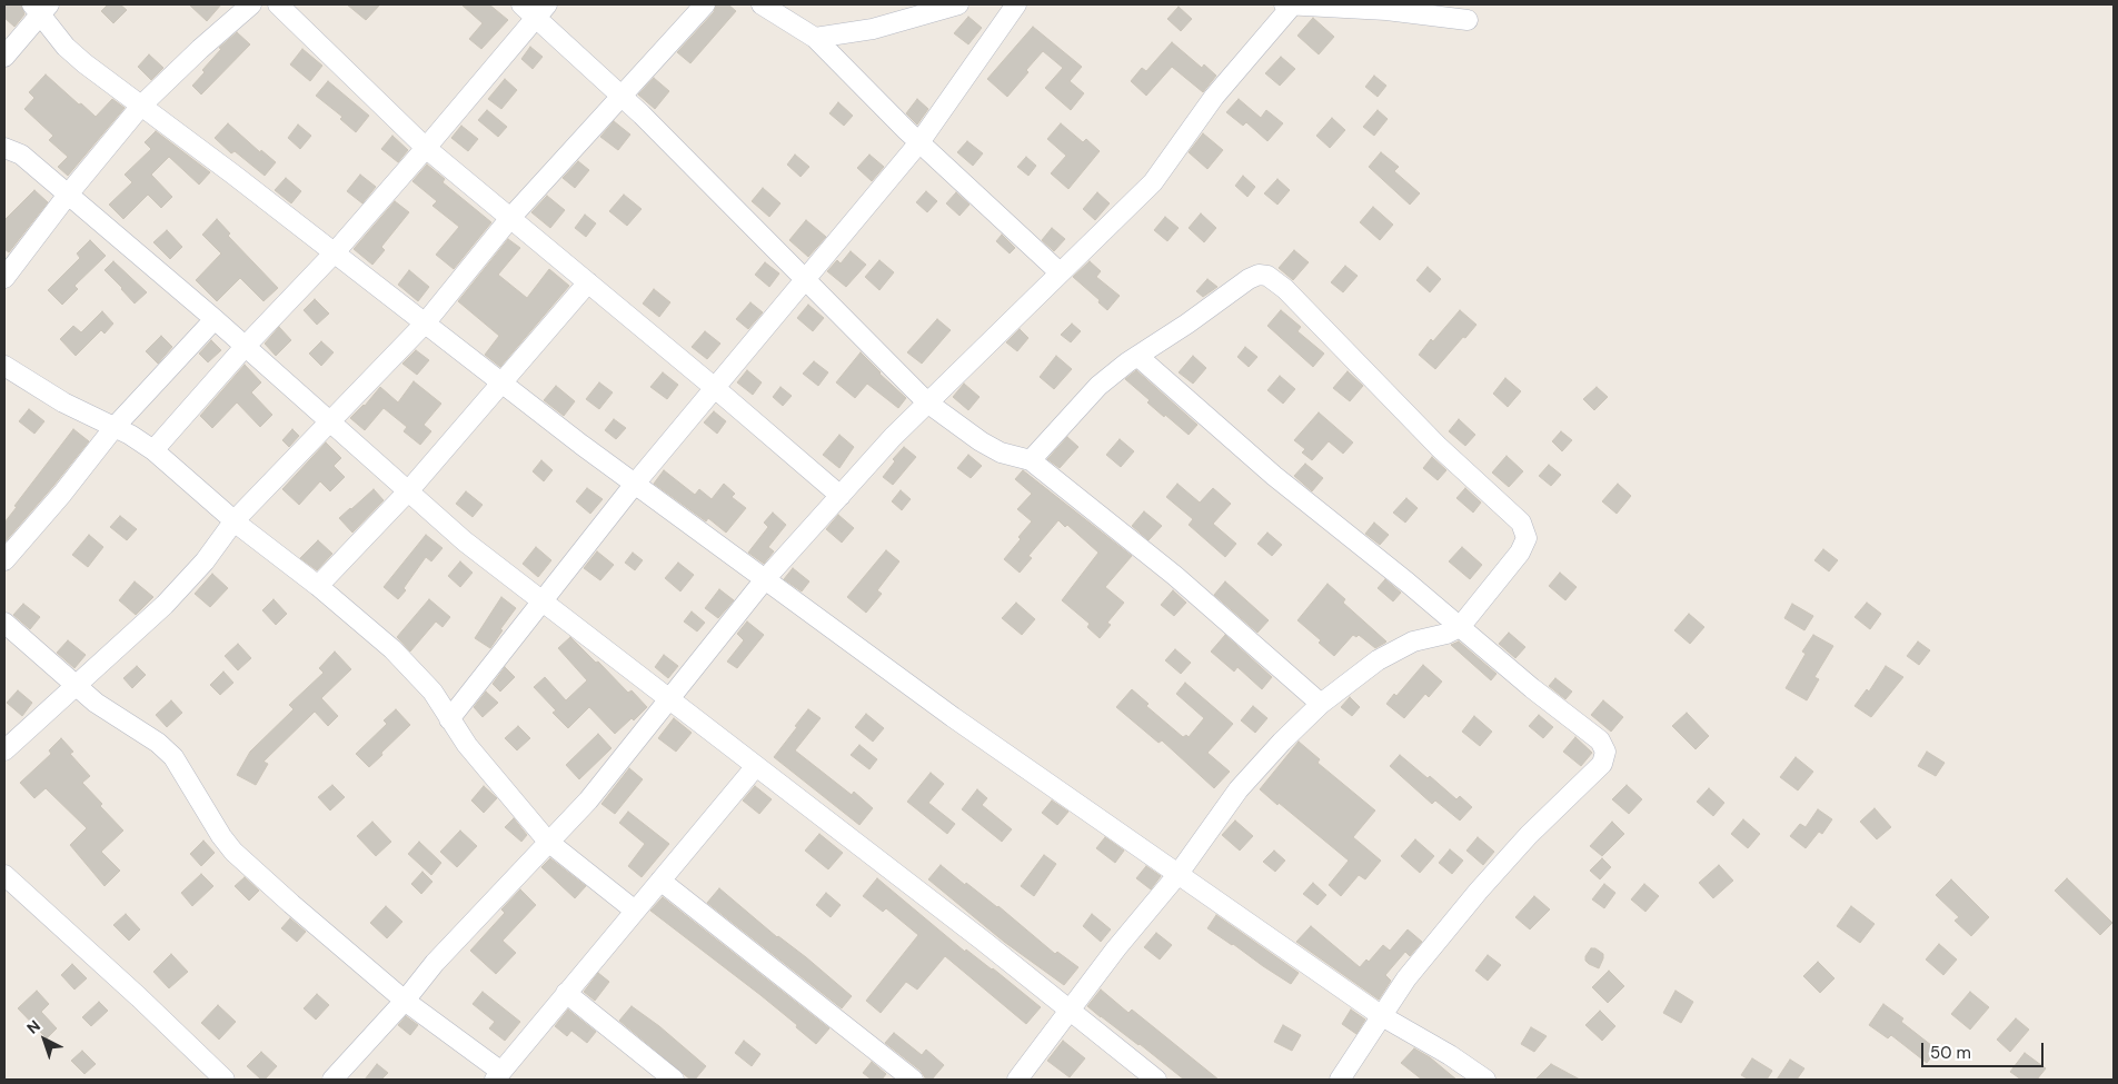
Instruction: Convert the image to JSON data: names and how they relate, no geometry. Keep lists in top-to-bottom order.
{
  "scale_bar": "50 m",
  "north": "top left"
}
